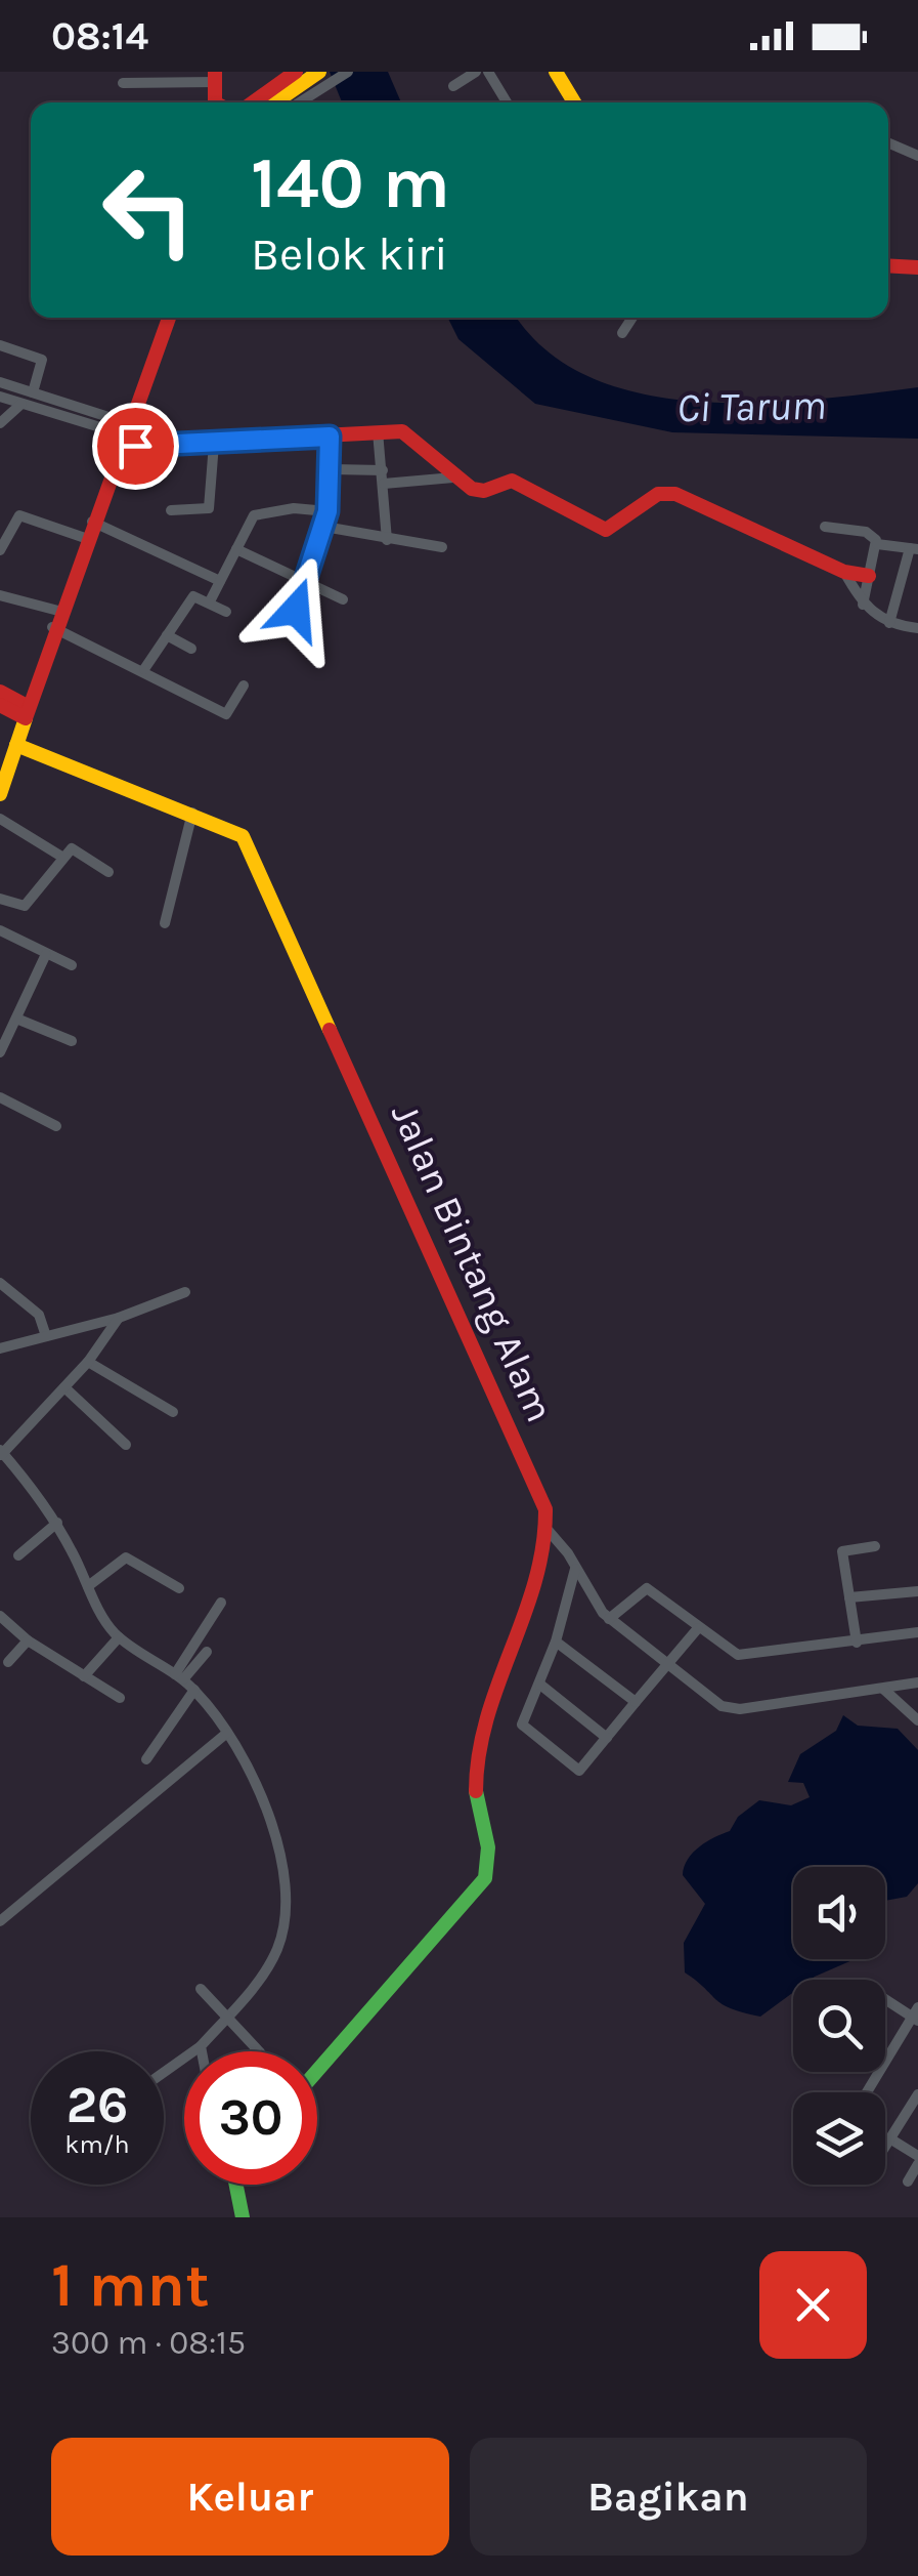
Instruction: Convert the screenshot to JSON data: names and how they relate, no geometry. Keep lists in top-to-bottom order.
{
  "streets": {
    "street": ["Jalan Bintang Alam"]
  },
  "water": ["Ci Tarum"],
  "page": {
    "status": "08:14",
    "turn": ["140 m", "Belok kiri"],
    "speed": "26 km/h",
    "limit": "30",
    "heading": ["1 mnt", "300 m · 08:15"],
    "buttons": ["Keluar", "Bagikan"]
  }
}
